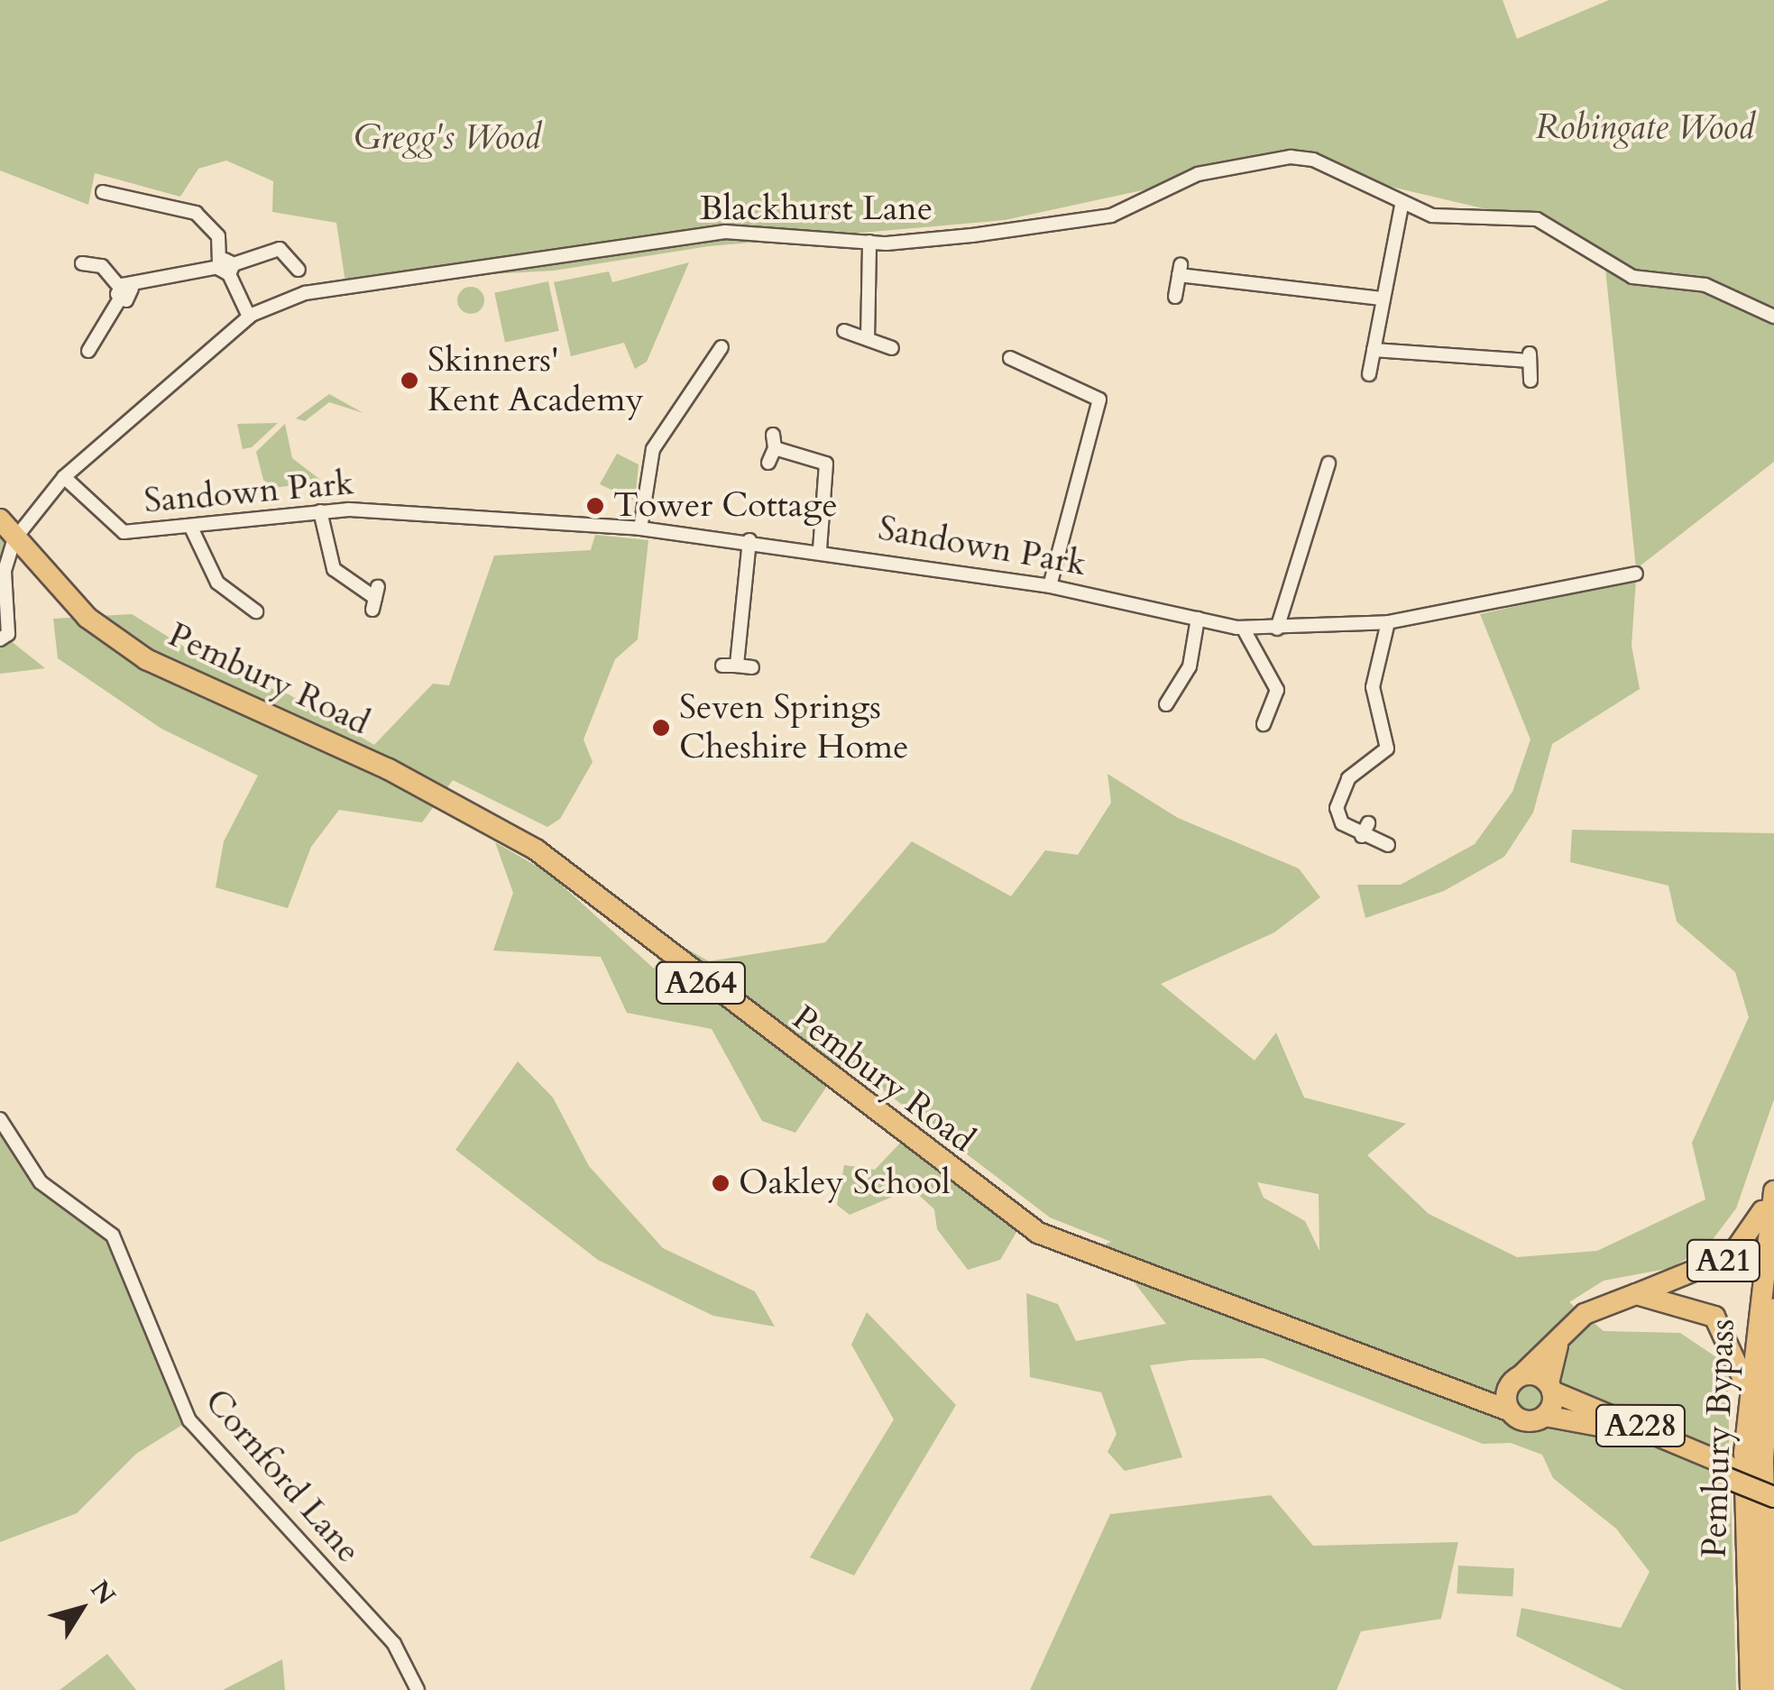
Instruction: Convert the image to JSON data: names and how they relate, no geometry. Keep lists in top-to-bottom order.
{
  "streets": {
    "main road": [
      "Pembury Road",
      "A264",
      "A21",
      "A228",
      "Pembury Bypass"
    ],
    "street": ["Blackhurst Lane", "Sandown Park", "Cornford Lane"]
  },
  "crossings": [
    ["Blackhurst Lane", "Sandown Park"],
    ["Blackhurst Lane", "Pembury Road"],
    ["Pembury Road", "A21"],
    ["Pembury Road", "A228"],
    ["A21", "A228"],
    ["A21", "Pembury Bypass"],
    ["A228", "Pembury Bypass"]
  ],
  "parks": ["Robingate Wood", "Gregg's Wood"],
  "places": [
    "Skinners' Kent Academy",
    "Tower Cottage",
    "Seven Springs Cheshire Home",
    "Oakley School"
  ],
  "north": "top right"
}
